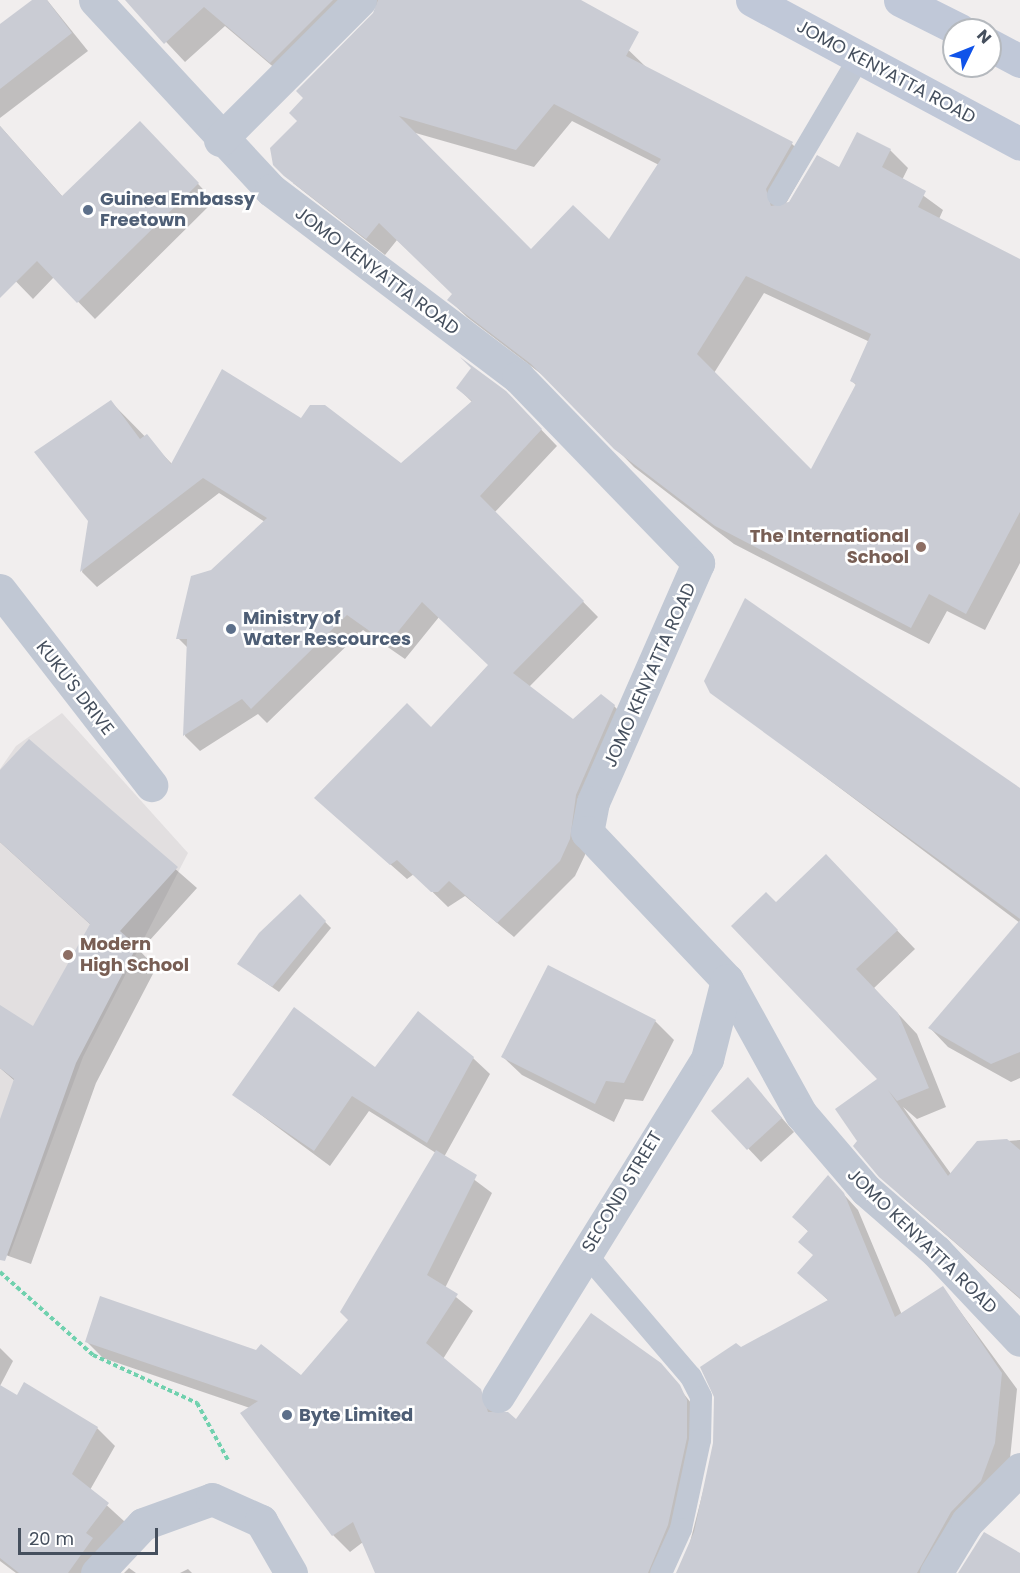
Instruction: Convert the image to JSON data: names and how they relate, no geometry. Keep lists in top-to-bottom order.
{
  "streets": {
    "main road": ["JOMO KENYATTA ROAD"],
    "street": ["KUKU'S DRIVE", "SECOND STREET"]
  },
  "crossings": [
    ["JOMO KENYATTA ROAD", "SECOND STREET"]
  ],
  "places": [
    "Guinea Embassy Freetown",
    "The International School",
    "Ministry of Water Rescources",
    "Modern High School",
    "Byte Limited"
  ],
  "scale_bar": "20 m",
  "north": "top right"
}
